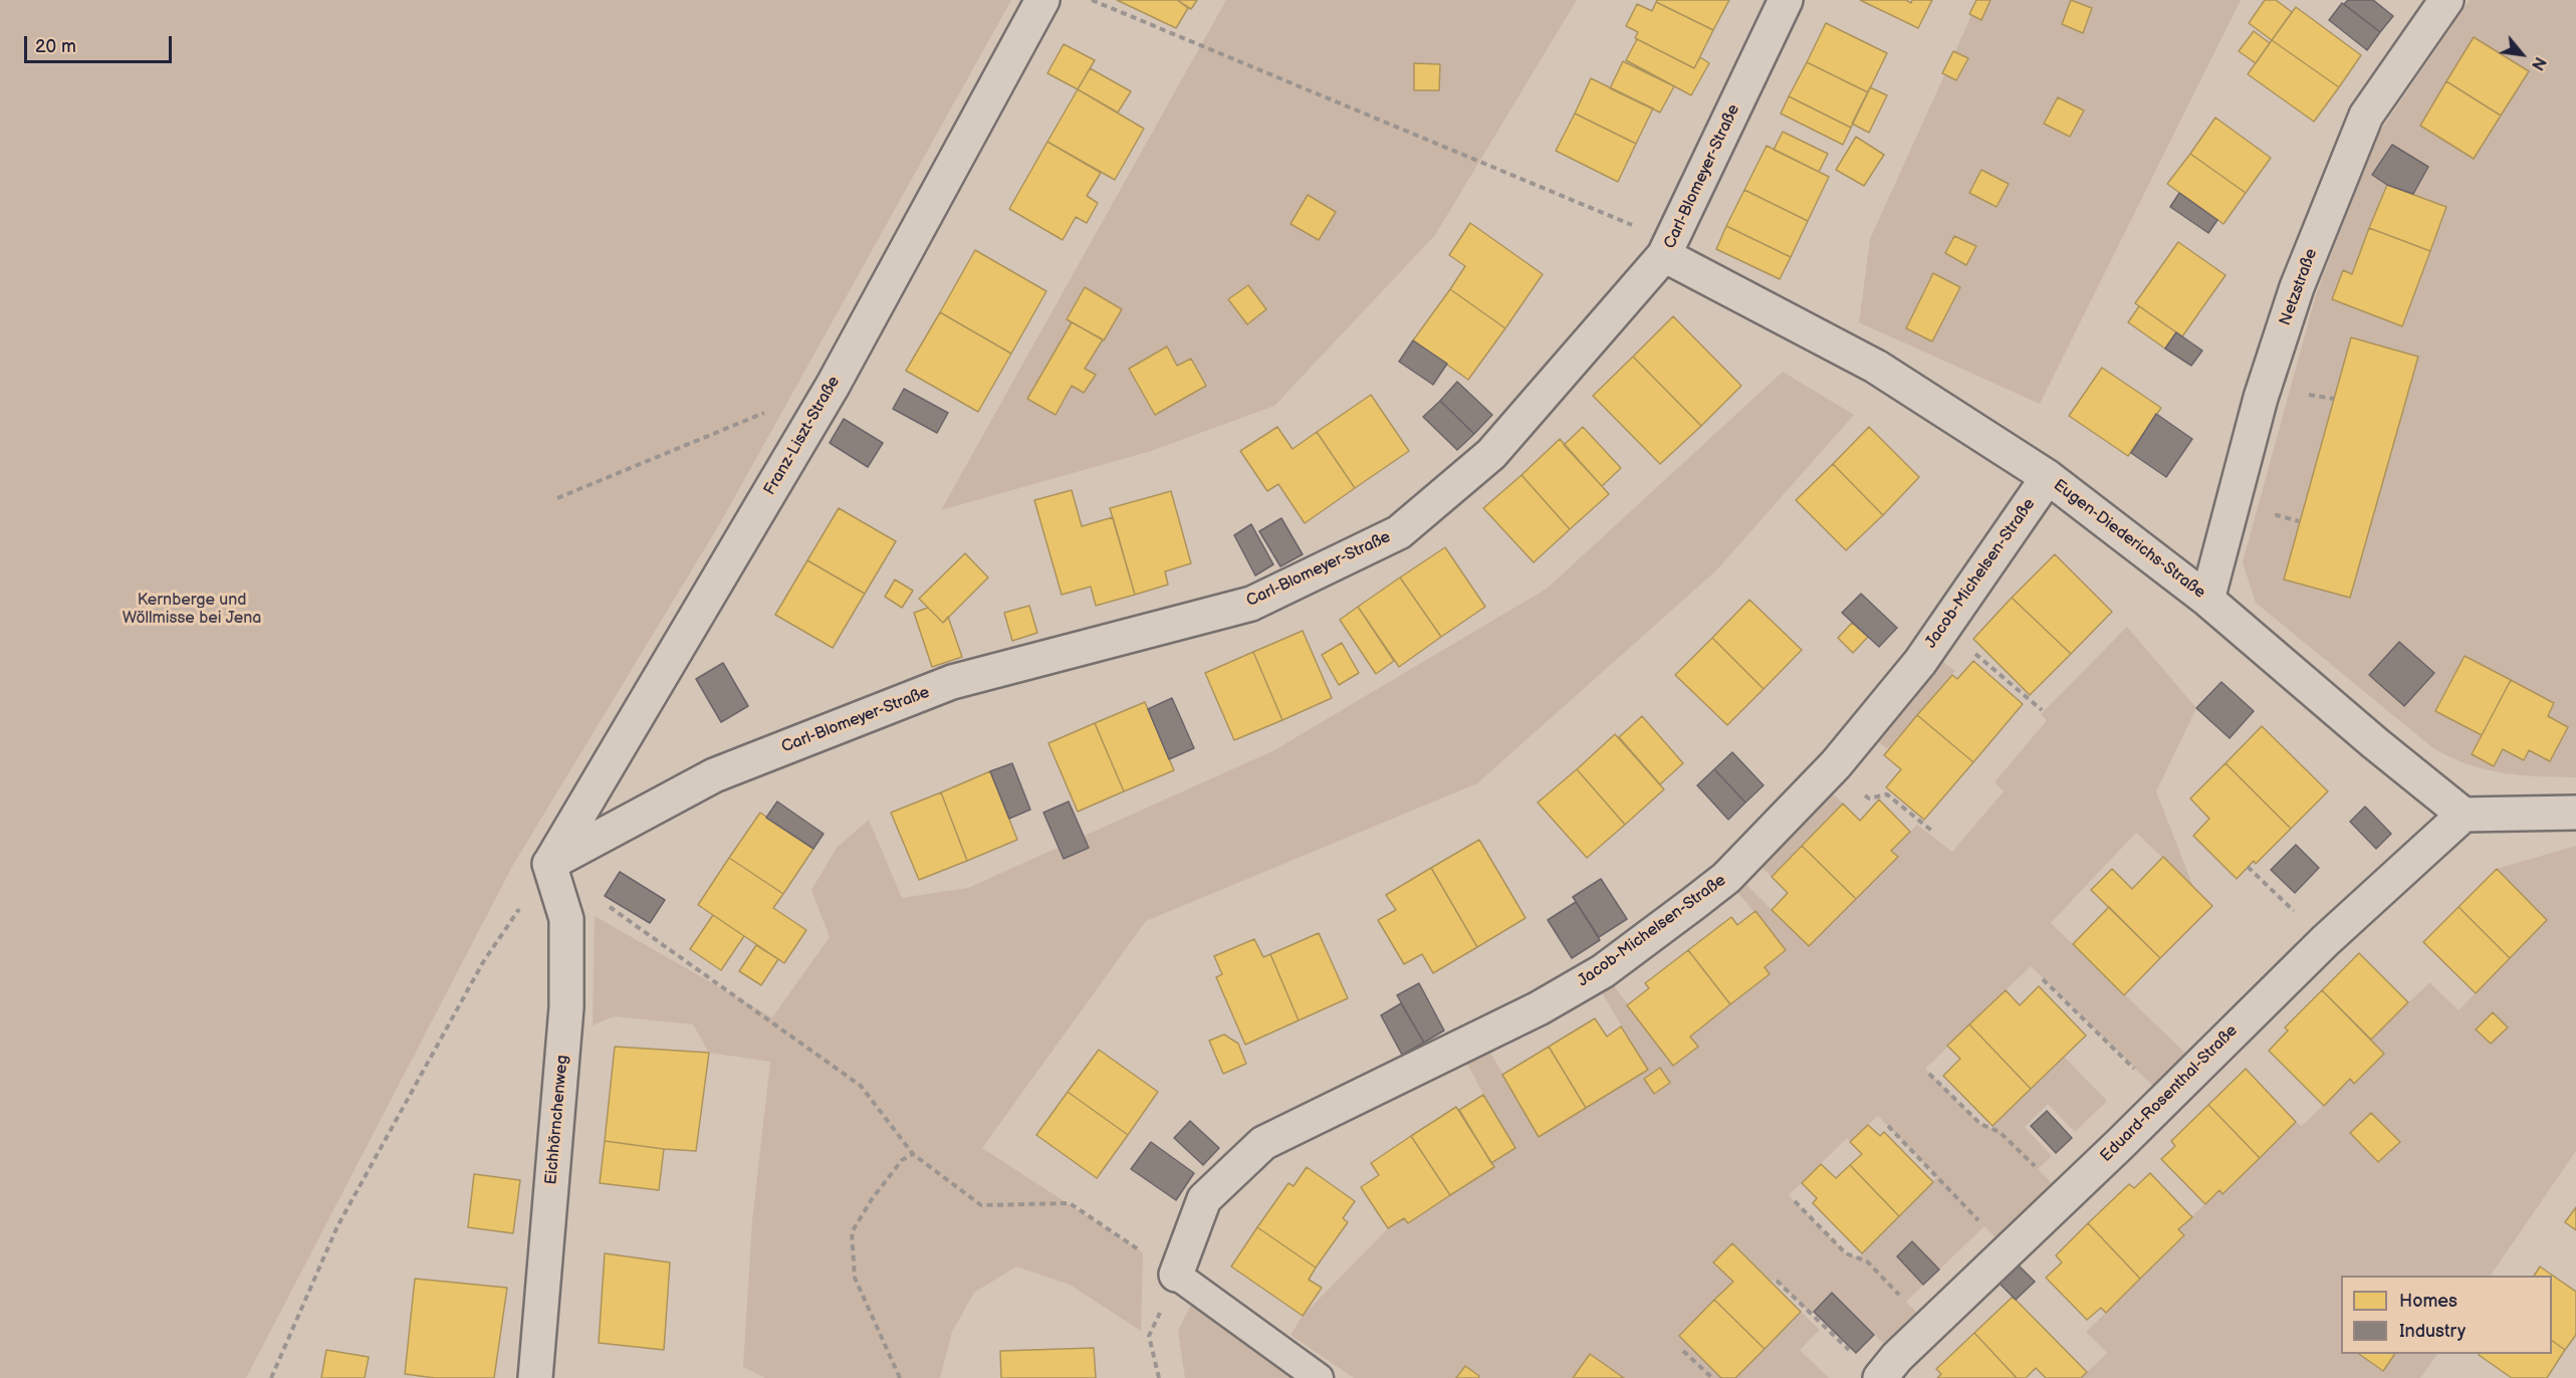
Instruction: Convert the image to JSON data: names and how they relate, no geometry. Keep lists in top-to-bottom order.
{
  "streets": {
    "street": [
      "Carl-Blomeyer-Straße",
      "Netzstraße",
      "Franz-Liszt-Straße",
      "Eugen-Diederichs-Straße",
      "Jacob-Michelsen-Straße",
      "Eduard-Rosenthal-Straße",
      "Eichhörnchenweg"
    ]
  },
  "crossings": [
    ["Carl-Blomeyer-Straße", "Franz-Liszt-Straße"],
    ["Carl-Blomeyer-Straße", "Eugen-Diederichs-Straße"],
    ["Carl-Blomeyer-Straße", "Eichhörnchenweg"],
    ["Netzstraße", "Eugen-Diederichs-Straße"],
    ["Franz-Liszt-Straße", "Eichhörnchenweg"],
    ["Eugen-Diederichs-Straße", "Jacob-Michelsen-Straße"],
    ["Eugen-Diederichs-Straße", "Eduard-Rosenthal-Straße"]
  ],
  "parks": ["Kernberge und Wöllmisse bei Jena"],
  "legend": ["Homes", "Industry"],
  "scale_bar": "20 m",
  "north": "bottom right"
}
